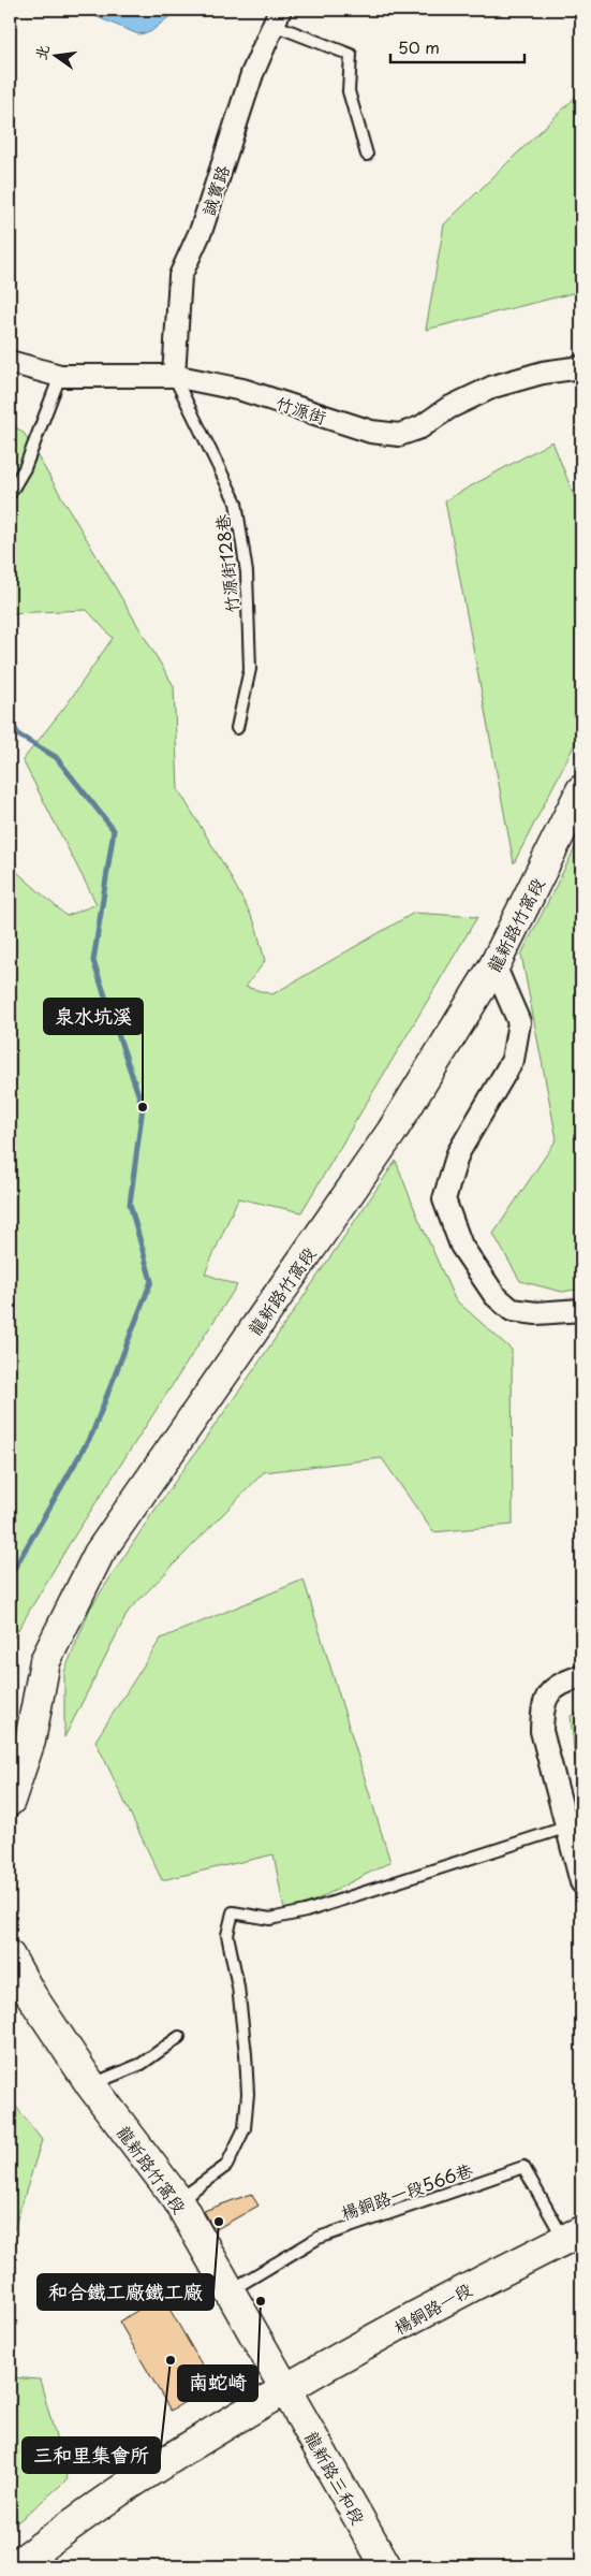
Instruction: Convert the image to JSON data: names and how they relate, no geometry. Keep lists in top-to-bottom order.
{
  "streets": {
    "street": [
      "誠實路",
      "竹源街",
      "龍新路竹窩段",
      "楊銅路一段",
      "龍新路三和段"
    ],
    "lane": ["竹源街128巷", "楊銅路一段566巷"]
  },
  "crossings": [
    ["誠實路", "竹源街"],
    ["誠實路", "竹源街128巷"],
    ["竹源街", "竹源街128巷"],
    ["龍新路竹窩段", "楊銅路一段566巷"],
    ["龍新路竹窩段", "楊銅路一段"],
    ["龍新路竹窩段", "龍新路三和段"],
    ["楊銅路一段566巷", "楊銅路一段"],
    ["楊銅路一段", "龍新路三和段"]
  ],
  "places": [
    "泉水坑溪",
    "和合鐵工廠鐵工廠",
    "南蛇崎",
    "三和里集會所"
  ],
  "scale_bar": "50 m",
  "north": "left"
}
